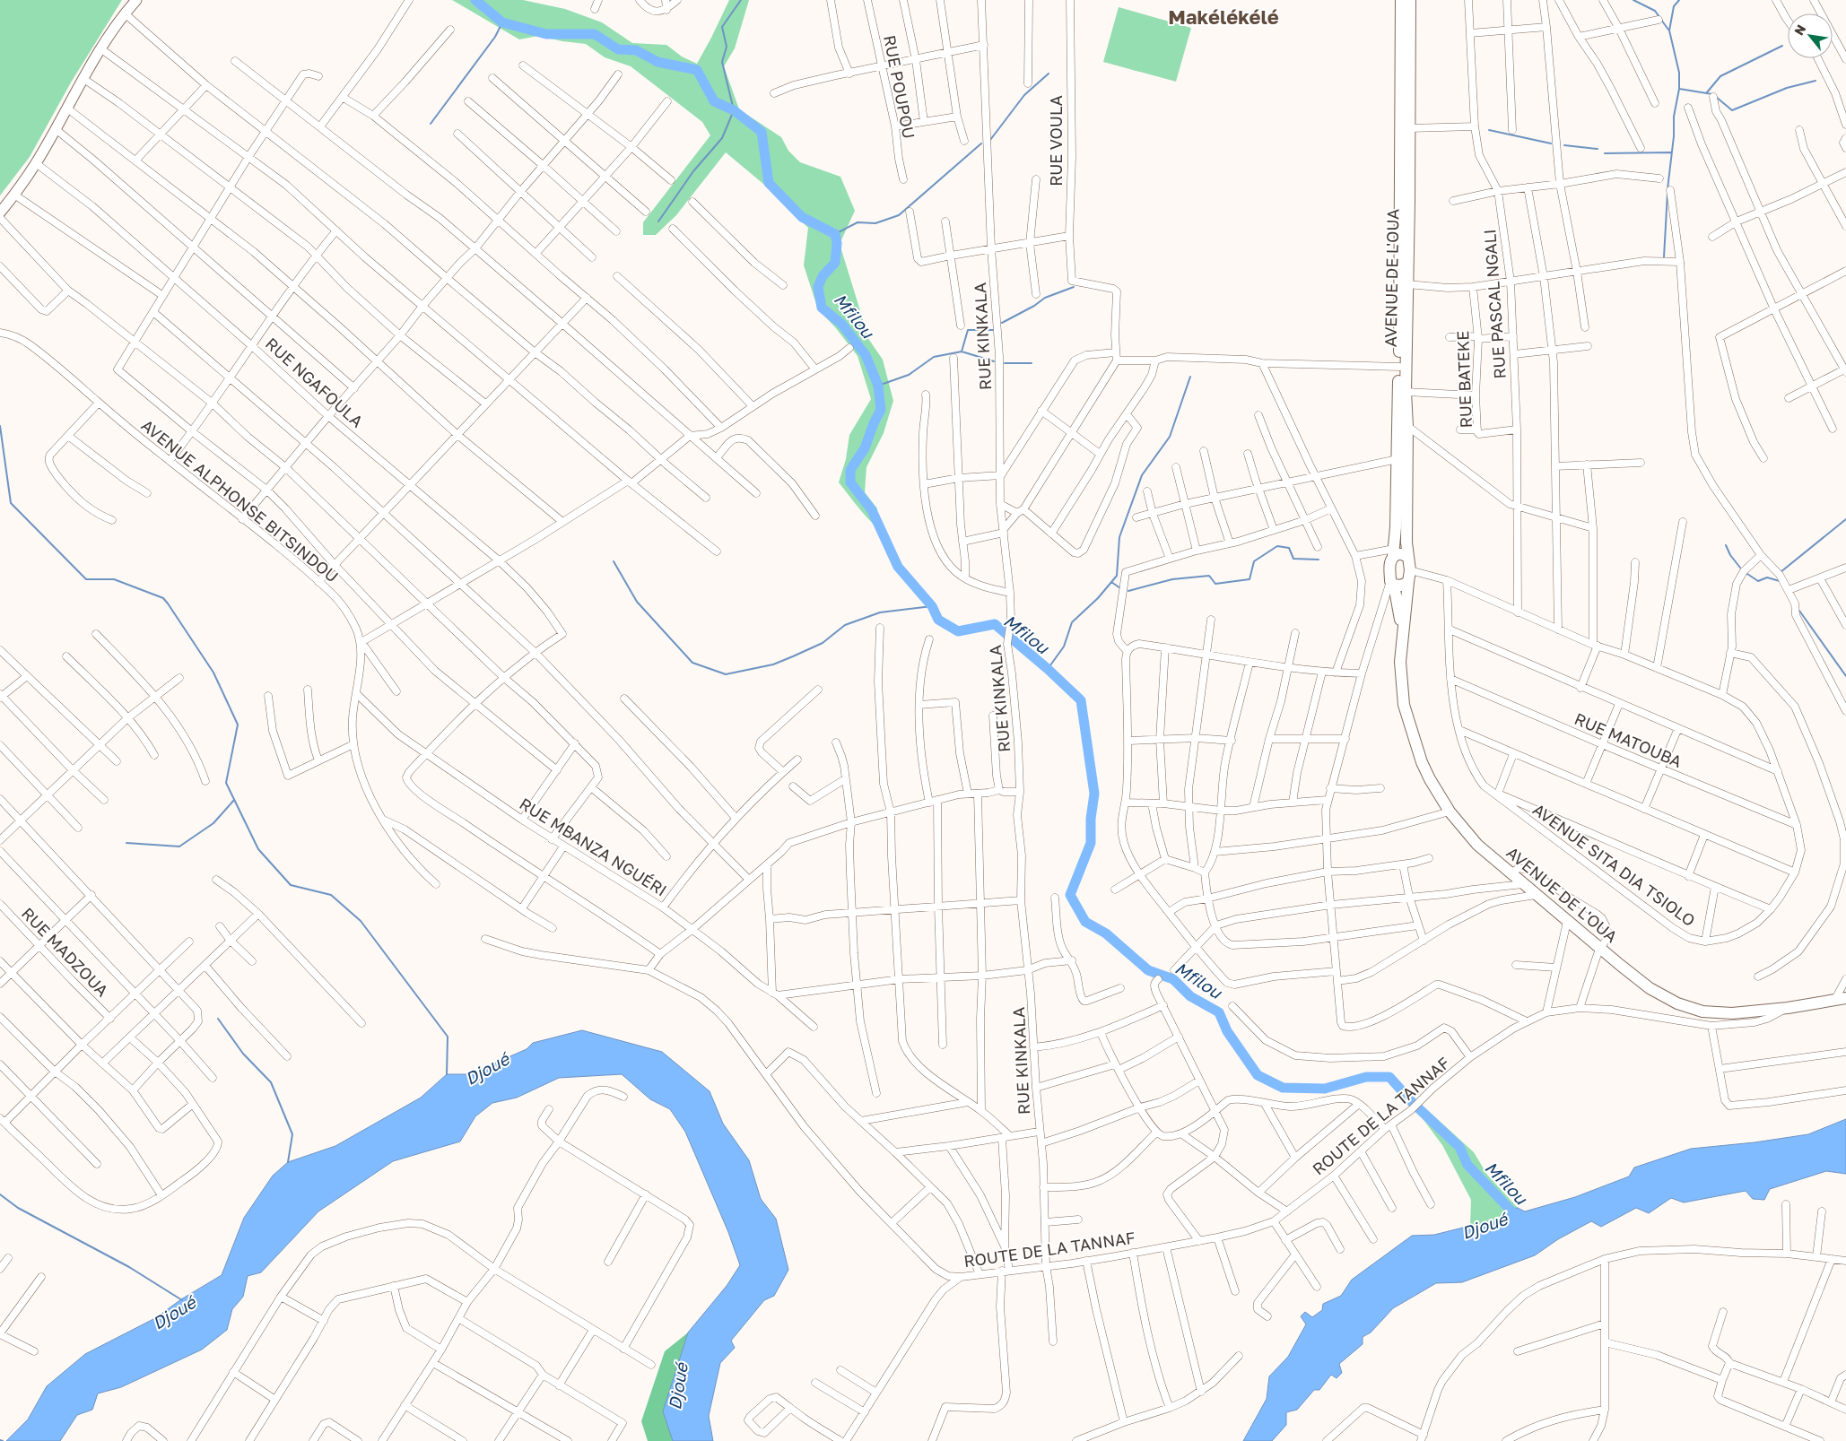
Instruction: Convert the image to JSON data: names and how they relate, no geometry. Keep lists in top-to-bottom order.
{
  "streets": {
    "main road": ["AVENUE DE L'OUA"],
    "street": [
      "RUE POUPOU",
      "RUE VOULA",
      "RUE PASCAL NGALI",
      "RUE KINKALA",
      "RUE BATEKE",
      "RUE NGAFOULA",
      "AVENUE ALPHONSE BITSINDOU",
      "RUE MATOUBA",
      "RUE MBANZA NGUÉRI",
      "AVENUE SITA DIA TSIOLO",
      "RUE MADZOUA",
      "ROUTE DE LA TANNAF"
    ]
  },
  "crossings": [
    ["AVENUE DE L'OUA", "AVENUE SITA DIA TSIOLO"],
    ["AVENUE DE L'OUA", "ROUTE DE LA TANNAF"],
    ["RUE PASCAL NGALI", "RUE BATEKE"],
    ["RUE PASCAL NGALI", "AVENUE SITA DIA TSIOLO"],
    ["RUE KINKALA", "ROUTE DE LA TANNAF"],
    ["AVENUE ALPHONSE BITSINDOU", "RUE MBANZA NGUÉRI"],
    ["RUE MATOUBA", "AVENUE SITA DIA TSIOLO"]
  ],
  "districts": ["Makélékélé"],
  "water": ["Mfilou", "Djoué"],
  "north": "top left"
}
